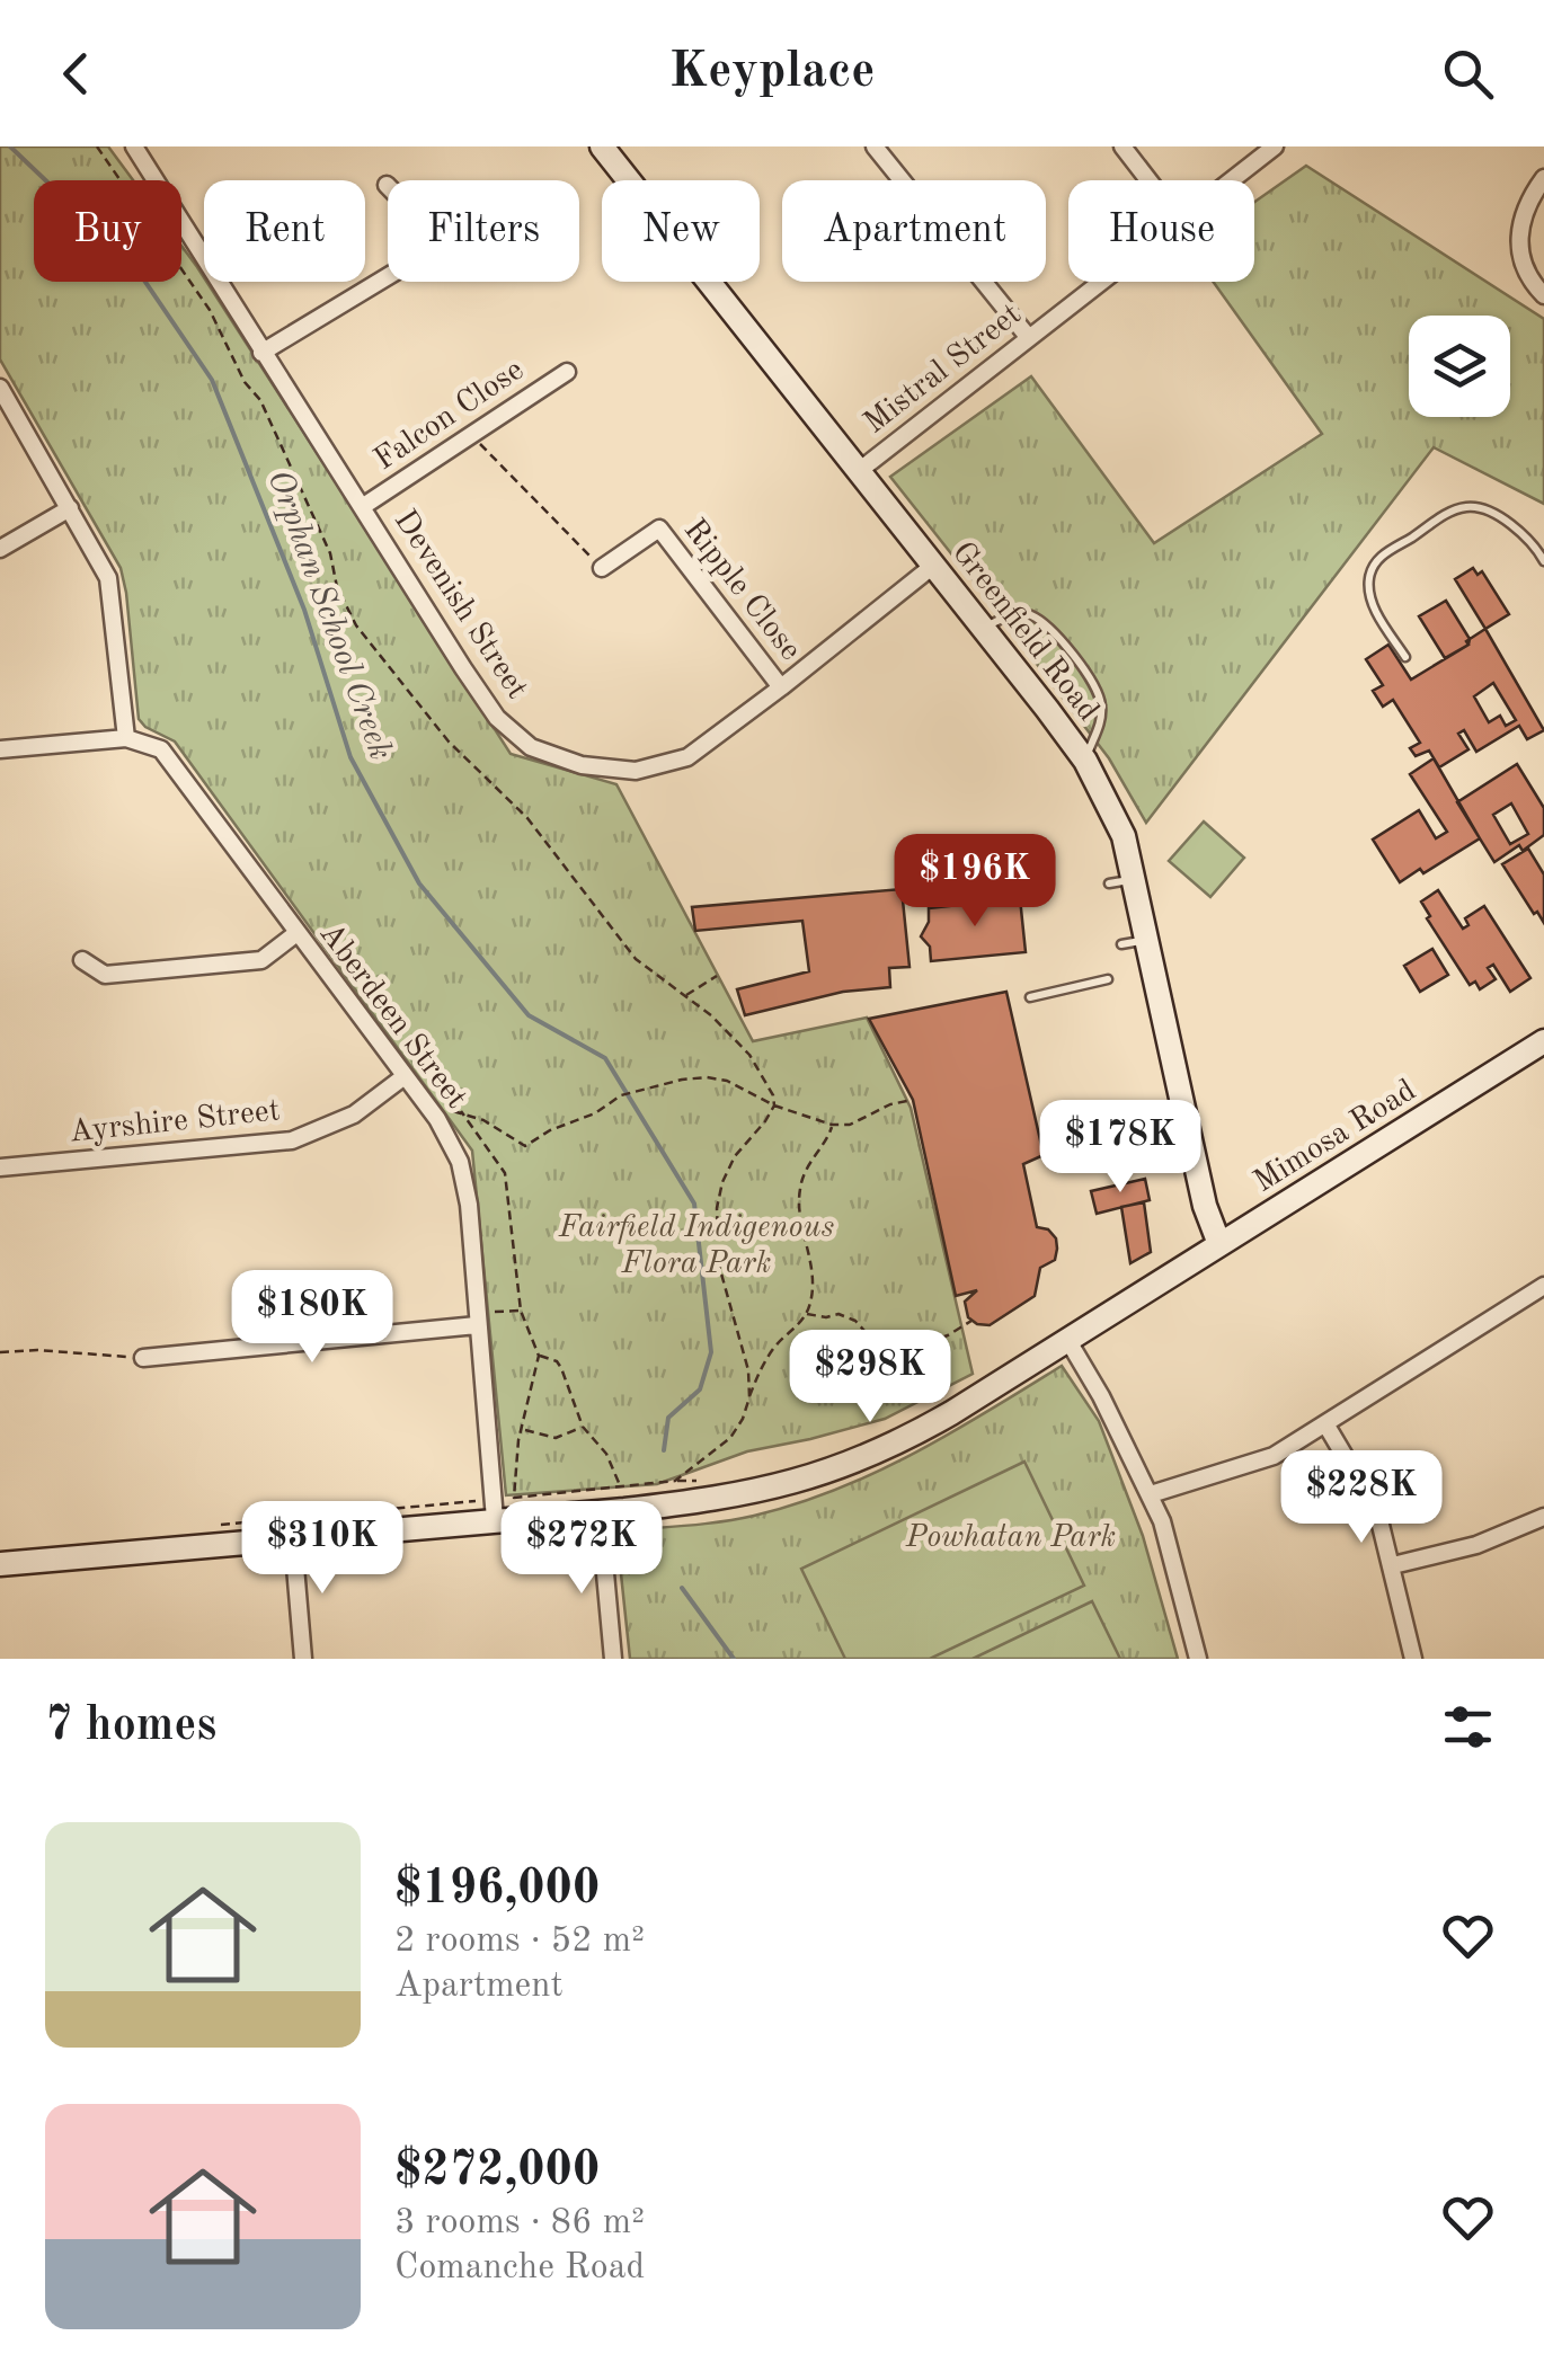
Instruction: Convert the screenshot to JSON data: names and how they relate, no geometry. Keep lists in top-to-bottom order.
{
  "streets": {
    "main road": ["Greenfield Road", "Mimosa Road"],
    "street": [
      "Mistral Street",
      "Falcon Close",
      "Ripple Close",
      "Devenish Street",
      "Aberdeen Street",
      "Ayrshire Street"
    ]
  },
  "crossings": [
    ["Mistral Street", "Greenfield Road"],
    ["Falcon Close", "Devenish Street"],
    ["Ripple Close", "Devenish Street"],
    ["Devenish Street", "Greenfield Road"],
    ["Greenfield Road", "Mimosa Road"],
    ["Aberdeen Street", "Ayrshire Street"],
    ["Aberdeen Street", "Mimosa Road"]
  ],
  "water": ["Orphan School Creek"],
  "parks": ["Fairfield Indigenous Flora Park", "Powhatan Park"],
  "page": {
    "header": "Keyplace",
    "chip": [
      "Buy",
      "Rent",
      "Filters",
      "New",
      "Apartment",
      "House"
    ],
    "price": [
      "$196K",
      "$178K",
      "$180K",
      "$298K",
      "$228K",
      "$310K",
      "$272K"
    ],
    "heading": "7 homes",
    "list": [
      {
        "name": "$196,000",
        "note": "2 rooms · 52 m² · Apartment"
      },
      {
        "name": "$272,000",
        "note": "3 rooms · 86 m² · Comanche Road"
      }
    ]
  }
}
